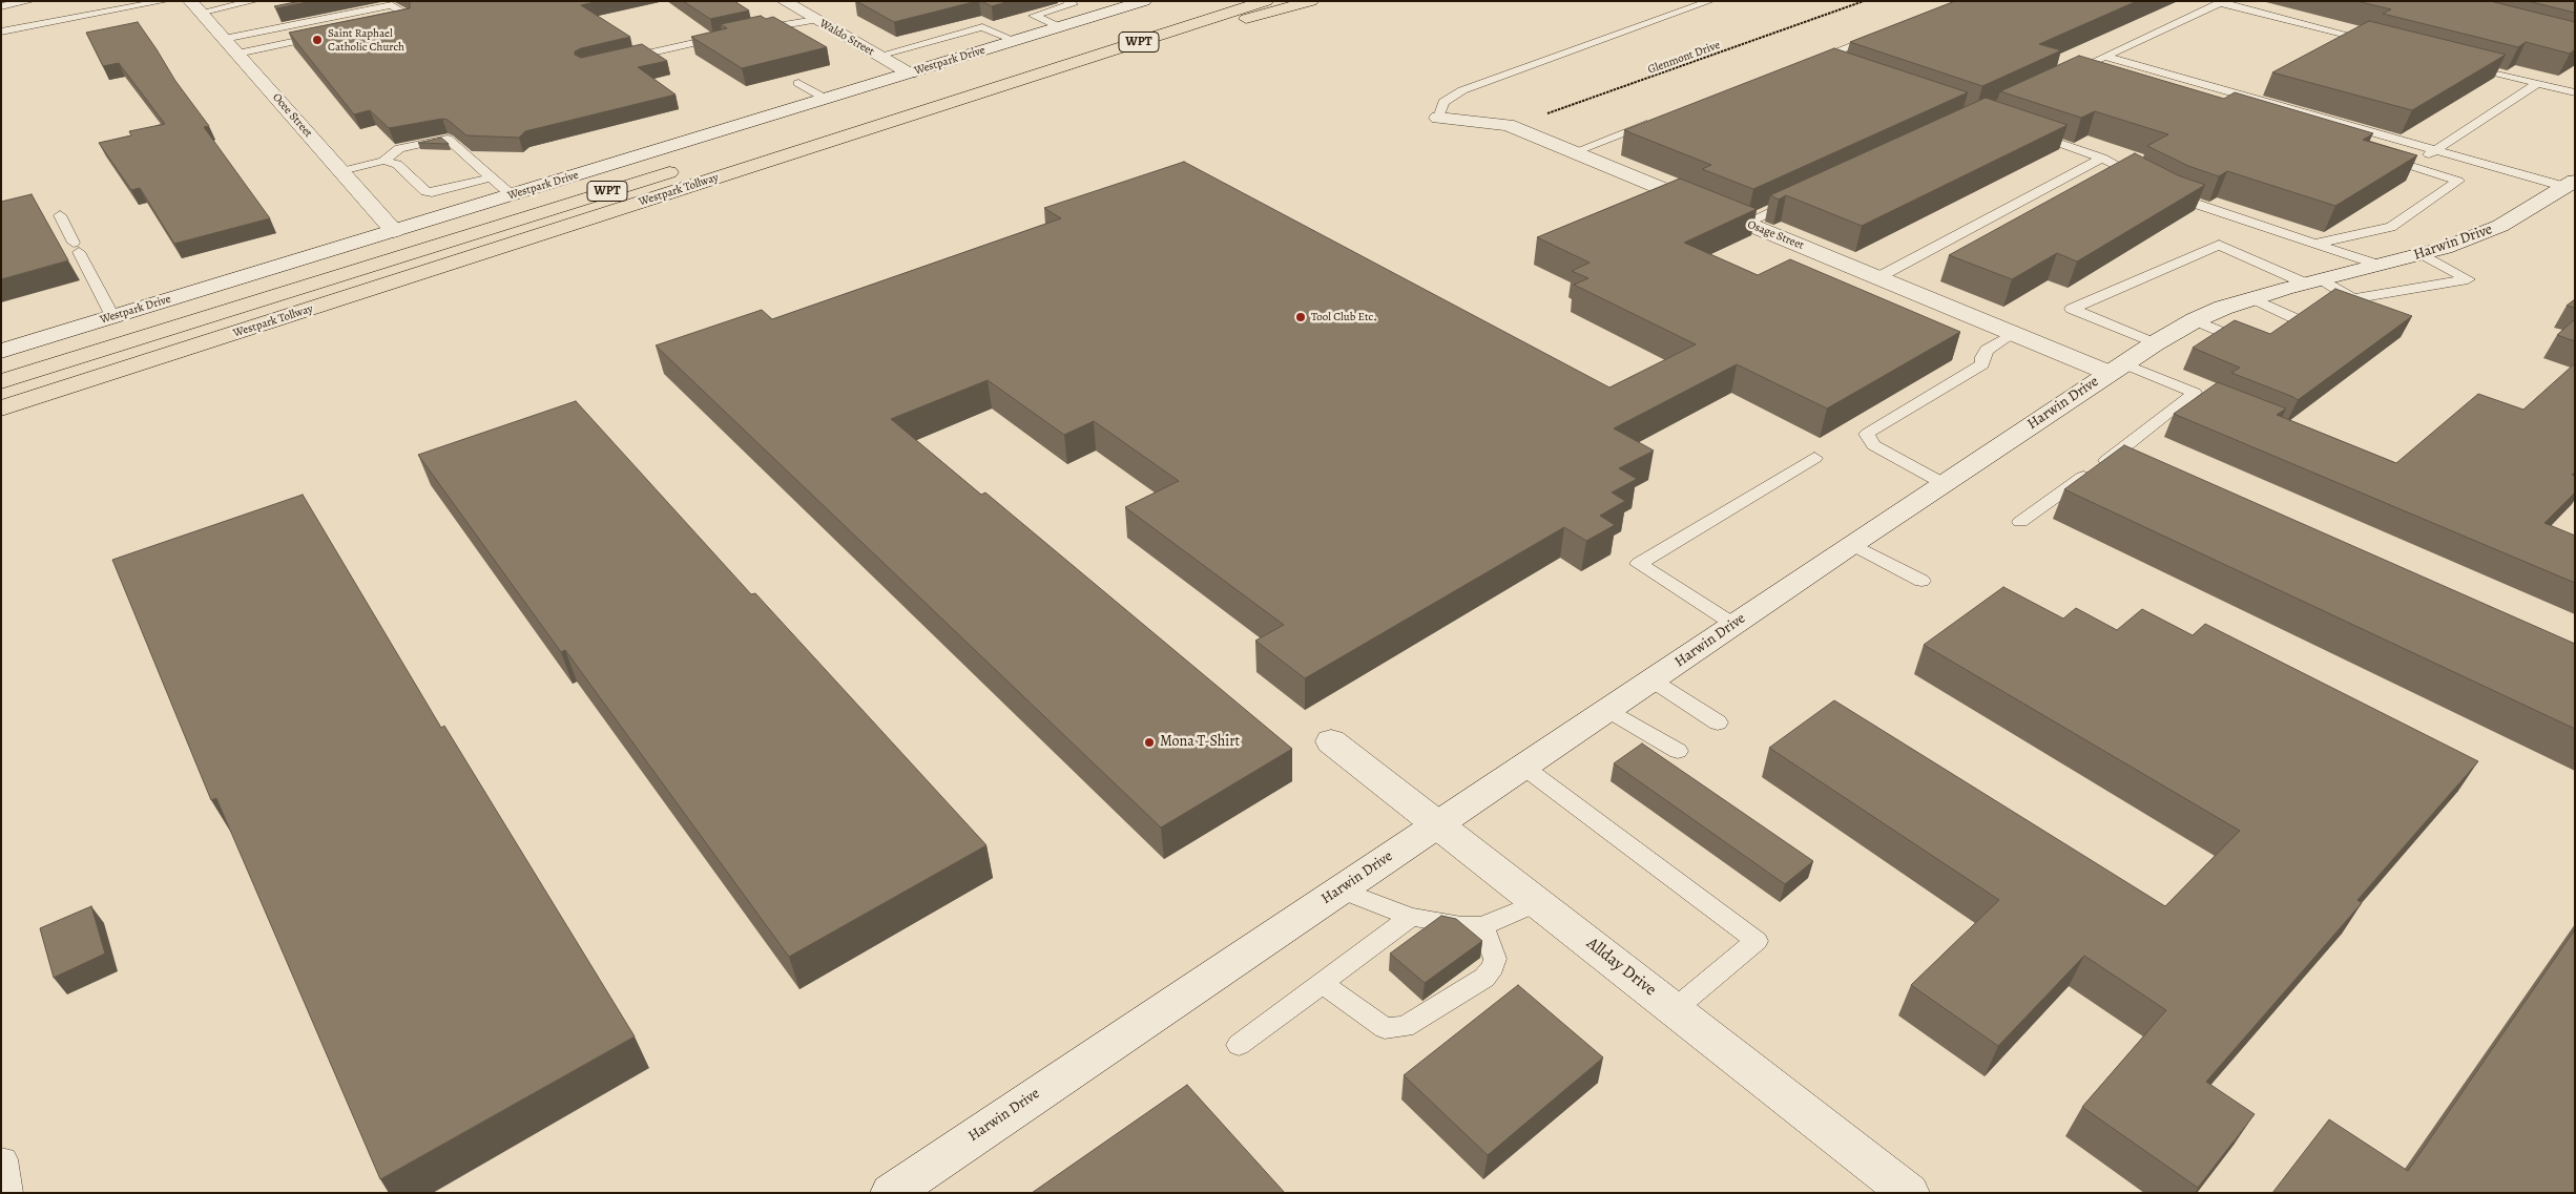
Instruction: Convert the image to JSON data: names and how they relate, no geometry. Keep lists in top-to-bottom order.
{
  "streets": {
    "highway": ["WPT", "Westpark Tollway"],
    "main road": [
      "Waldo Street",
      "Westpark Drive",
      "Ocee Street",
      "Osage Street",
      "Harwin Drive",
      "Allday Drive"
    ],
    "path": ["Glenmont Drive"]
  },
  "crossings": [
    ["Waldo Street", "Westpark Drive"],
    ["Glenmont Drive", "Osage Street"],
    ["Westpark Drive", "Ocee Street"],
    ["Osage Street", "Harwin Drive"],
    ["Harwin Drive", "Allday Drive"]
  ],
  "places": ["Saint Raphael Catholic Church", "Tool Club Etc.", "Mona T-Shirt"]
}
